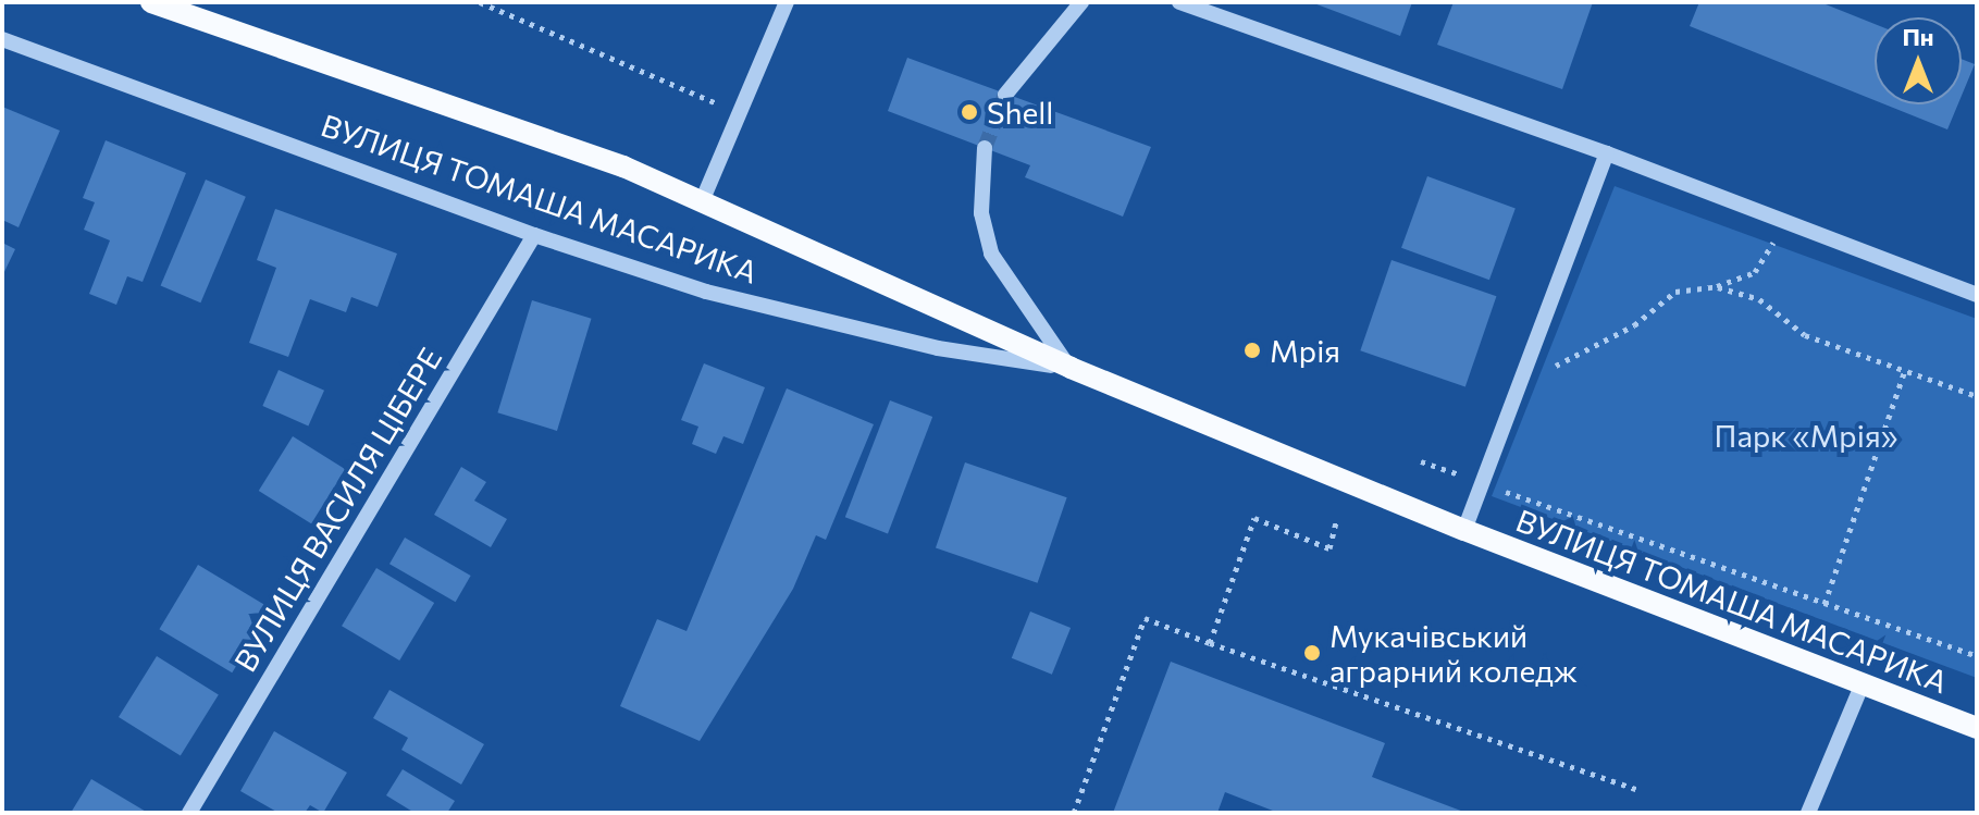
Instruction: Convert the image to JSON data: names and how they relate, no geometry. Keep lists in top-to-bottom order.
{
  "streets": {
    "main road": ["ВУЛИЦЯ ТОМАША МАСАРИКА"],
    "street": ["ВУЛИЦЯ ВАСИЛЯ ЦІБЕРЕ"]
  },
  "crossings": [
    ["ВУЛИЦЯ ТОМАША МАСАРИКА", "ВУЛИЦЯ ВАСИЛЯ ЦІБЕРЕ"]
  ],
  "parks": ["Парк «Мрія»"],
  "places": ["Shell", "Мрія", "Мукачівський аграрний коледж"],
  "north": "top"
}
